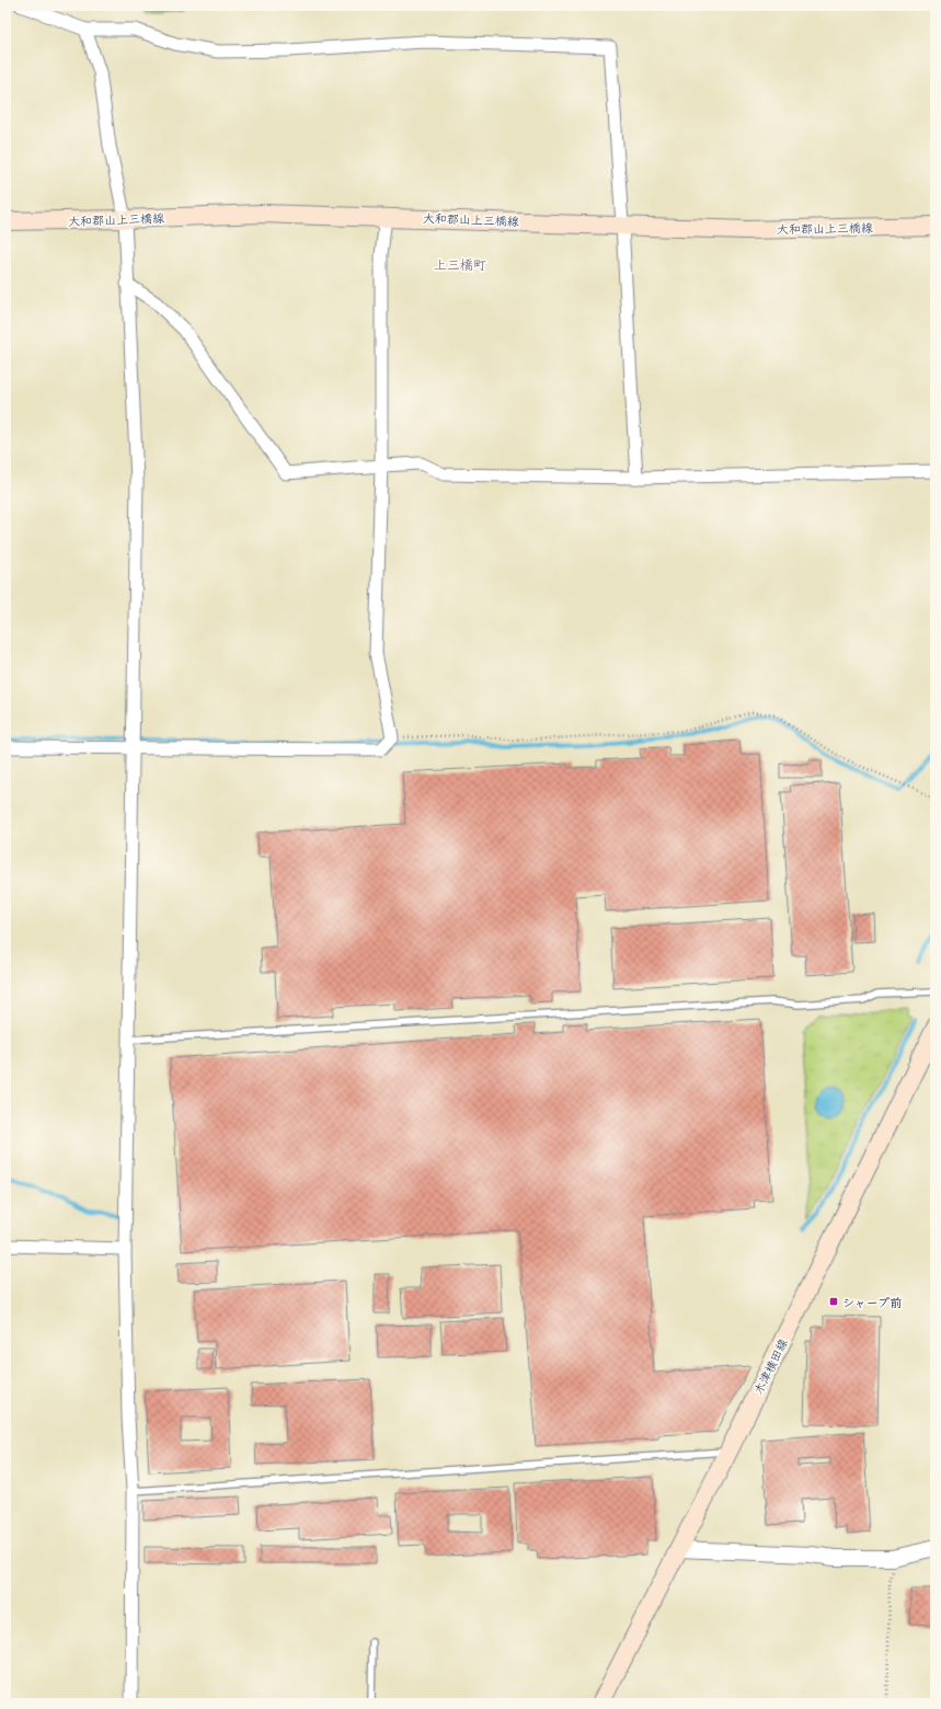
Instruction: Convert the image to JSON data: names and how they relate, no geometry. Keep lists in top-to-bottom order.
{
  "streets": {
    "main road": ["大和郡山上三橋線", "木津横田線"]
  },
  "districts": ["上三橋町"],
  "places": {
    "transit": ["シャープ前"]
  }
}
